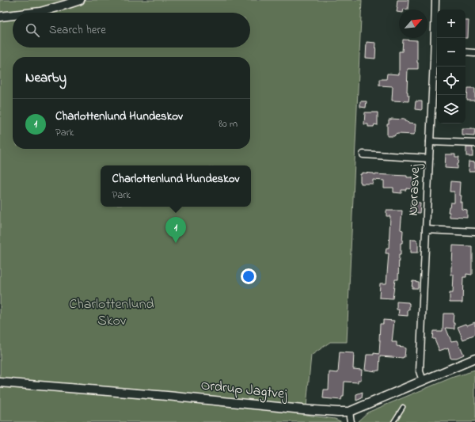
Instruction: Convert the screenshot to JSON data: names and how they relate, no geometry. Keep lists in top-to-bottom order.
{
  "streets": {
    "street": ["Norasvej", "Ordrup Jagtvej"]
  },
  "crossings": [
    ["Norasvej", "Ordrup Jagtvej"]
  ],
  "parks": ["Charlottenlund Skov"],
  "north": "top right",
  "page": {
    "map_buttons": ["+", "−"],
    "search": "Search here",
    "heading": "Nearby",
    "list": [
      {
        "mark": "1",
        "name": "Charlottenlund Hundeskov",
        "note": "Park",
        "value": "80 m"
      }
    ],
    "popup": ["Charlottenlund Hundeskov", "Park"],
    "pins": "1"
  }
}
